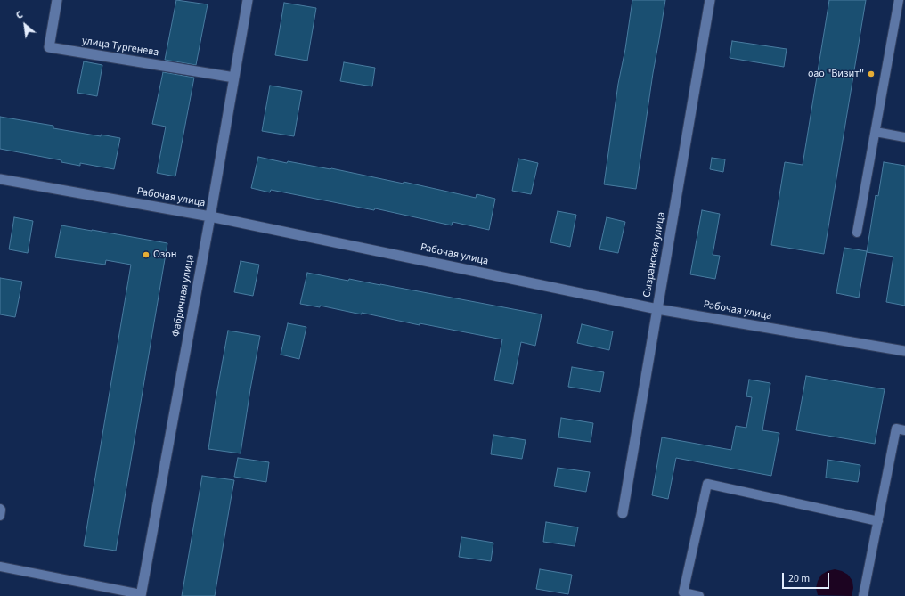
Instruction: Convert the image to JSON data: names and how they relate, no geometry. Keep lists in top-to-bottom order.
{
  "streets": {
    "street": [
      "улица Тургенева",
      "Рабочая улица",
      "Сызранская улица",
      "Фабричная улица"
    ]
  },
  "crossings": [
    ["улица Тургенева", "Фабричная улица"],
    ["Рабочая улица", "Сызранская улица"],
    ["Рабочая улица", "Фабричная улица"]
  ],
  "places": ["оао \"Визит\"", "Озон"],
  "scale_bar": "20 m",
  "north": "top left"
}
